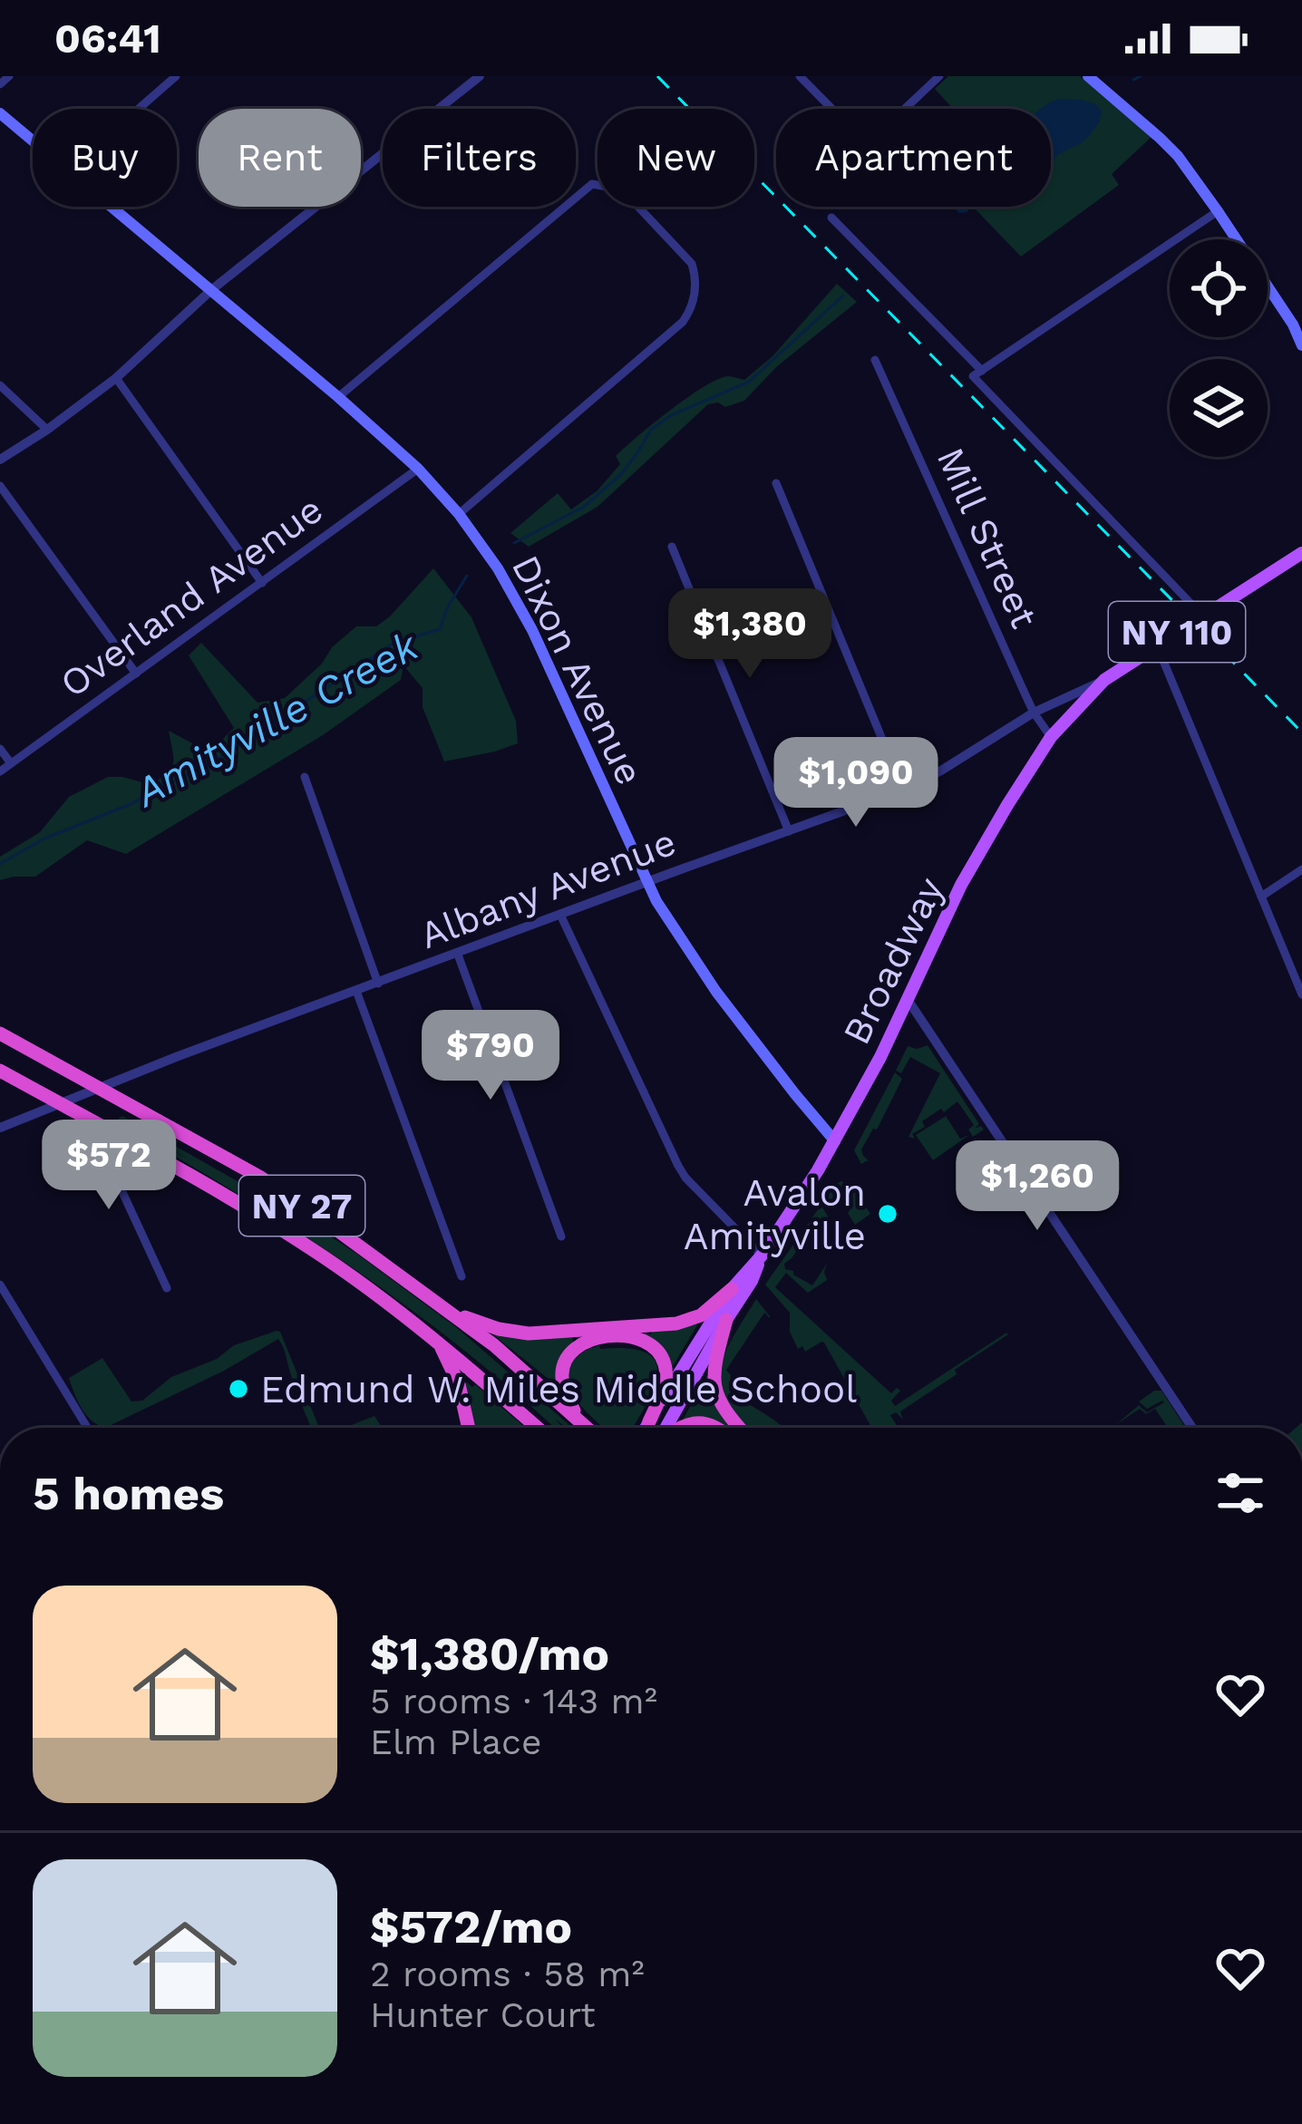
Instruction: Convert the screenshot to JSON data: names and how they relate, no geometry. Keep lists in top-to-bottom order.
{
  "streets": {
    "highway": ["NY 27"],
    "main road": ["NY 110", "Dixon Avenue", "Broadway"],
    "street": ["Mill Street", "Overland Avenue", "Albany Avenue"]
  },
  "crossings": [
    ["Mill Street", "Albany Avenue"],
    ["Mill Street", "Broadway"],
    ["Overland Avenue", "Dixon Avenue"],
    ["Dixon Avenue", "Albany Avenue"],
    ["Dixon Avenue", "Broadway"],
    ["Albany Avenue", "Broadway"],
    ["Albany Avenue", "NY 27"]
  ],
  "water": ["Amityville Creek"],
  "places": ["Avalon Amityville", "Edmund W. Miles Middle School"],
  "page": {
    "status": "06:41",
    "chip": [
      "Buy",
      "Rent",
      "Filters",
      "New",
      "Apartment"
    ],
    "price": [
      "$1,380",
      "$1,090",
      "$790",
      "$572",
      "$1,260"
    ],
    "heading": "5 homes",
    "list": [
      {
        "name": "$1,380/mo",
        "note": "5 rooms · 143 m² · Elm Place"
      },
      {
        "name": "$572/mo",
        "note": "2 rooms · 58 m² · Hunter Court"
      }
    ]
  }
}
